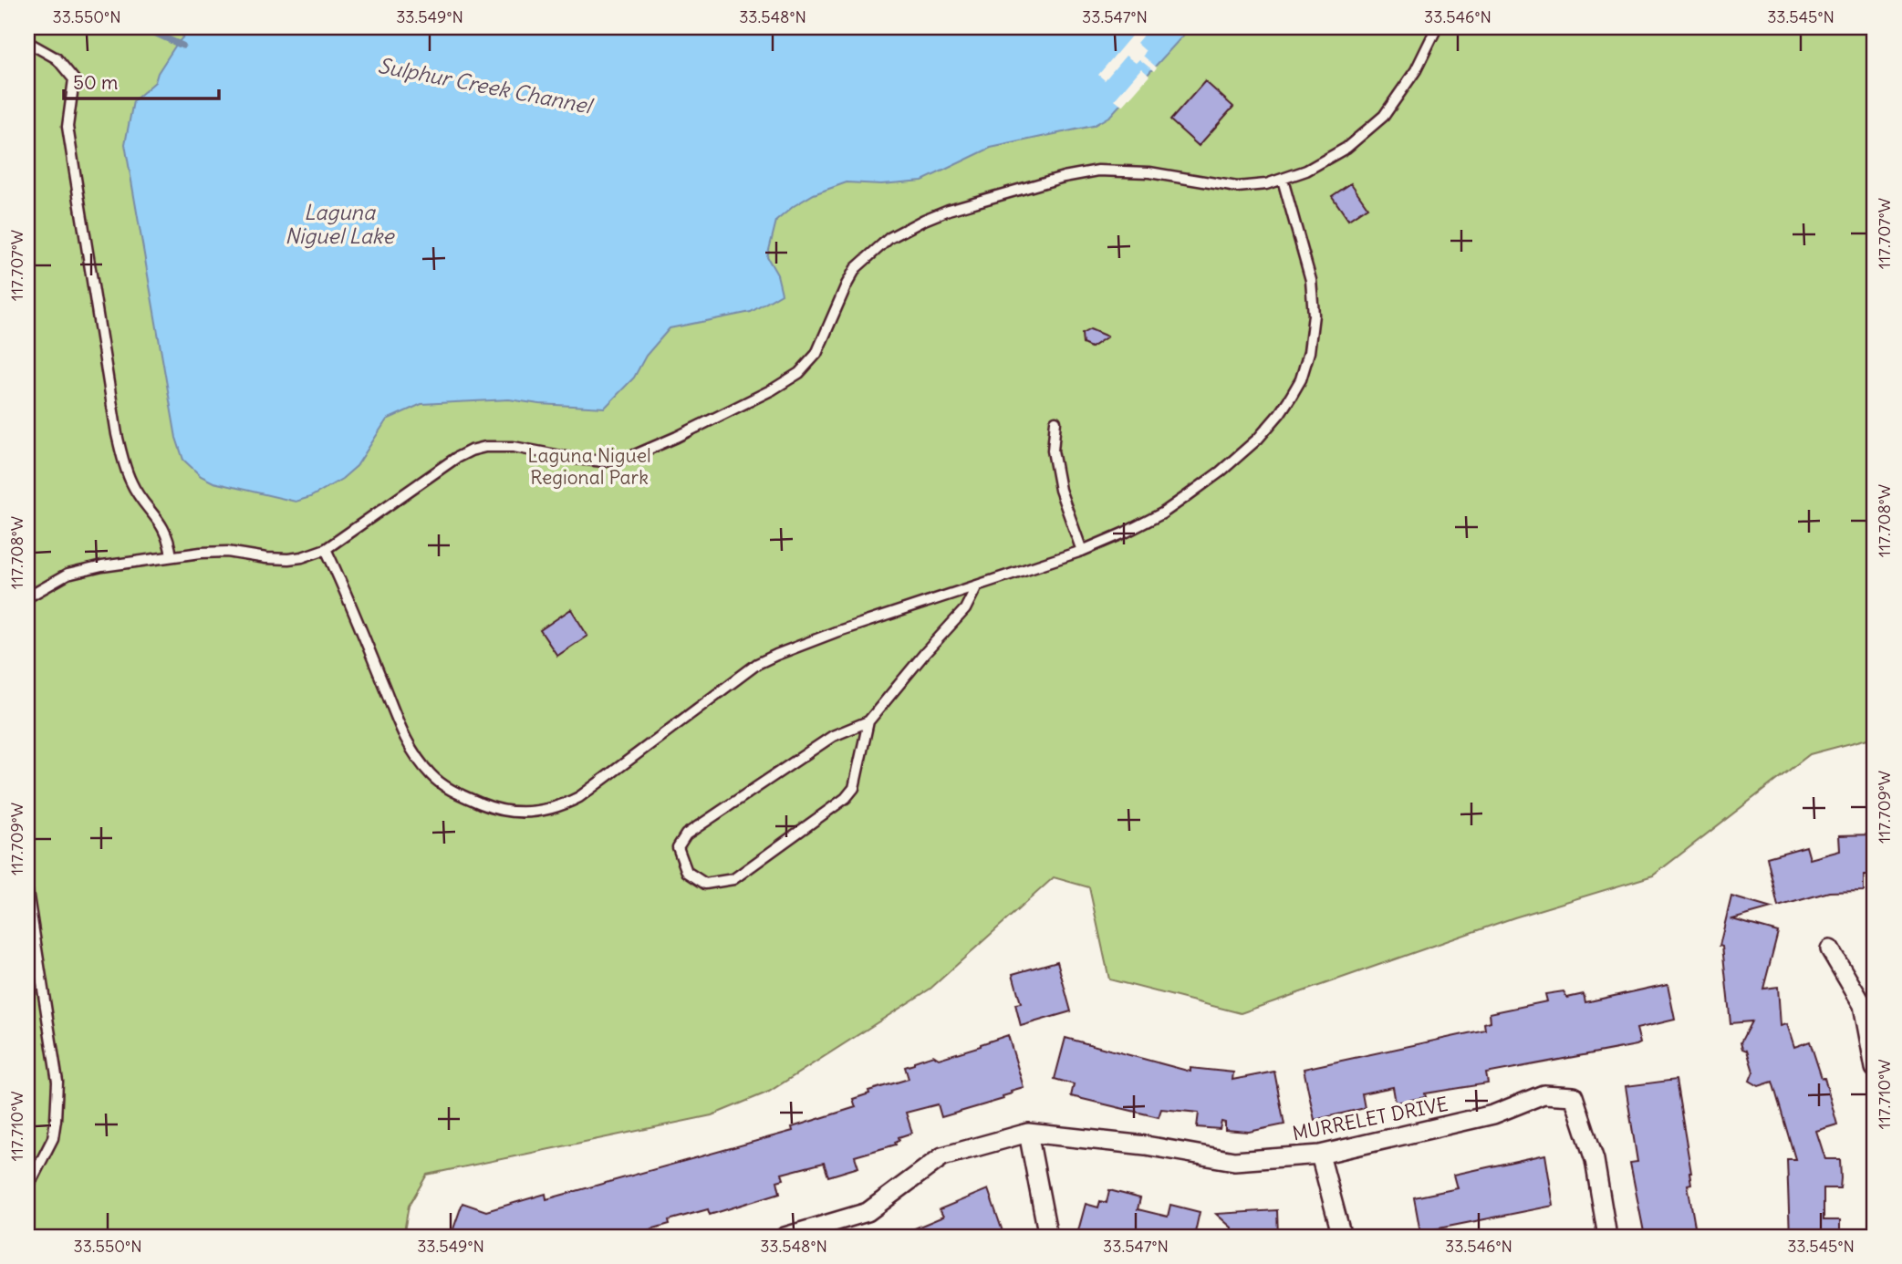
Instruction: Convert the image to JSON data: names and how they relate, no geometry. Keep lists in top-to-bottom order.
{
  "streets": {
    "street": ["MURRELET DRIVE"]
  },
  "water": ["Sulphur Creek Channel", "Laguna Niguel Lake"],
  "parks": ["Laguna Niguel Regional Park"],
  "scale_bar": "50 m",
  "coordinates": [
    "33.550°N",
    "33.549°N",
    "33.548°N",
    "33.547°N",
    "33.546°N",
    "33.545°N",
    "117.707°W",
    "117.708°W",
    "117.709°W",
    "117.710°W"
  ]
}
